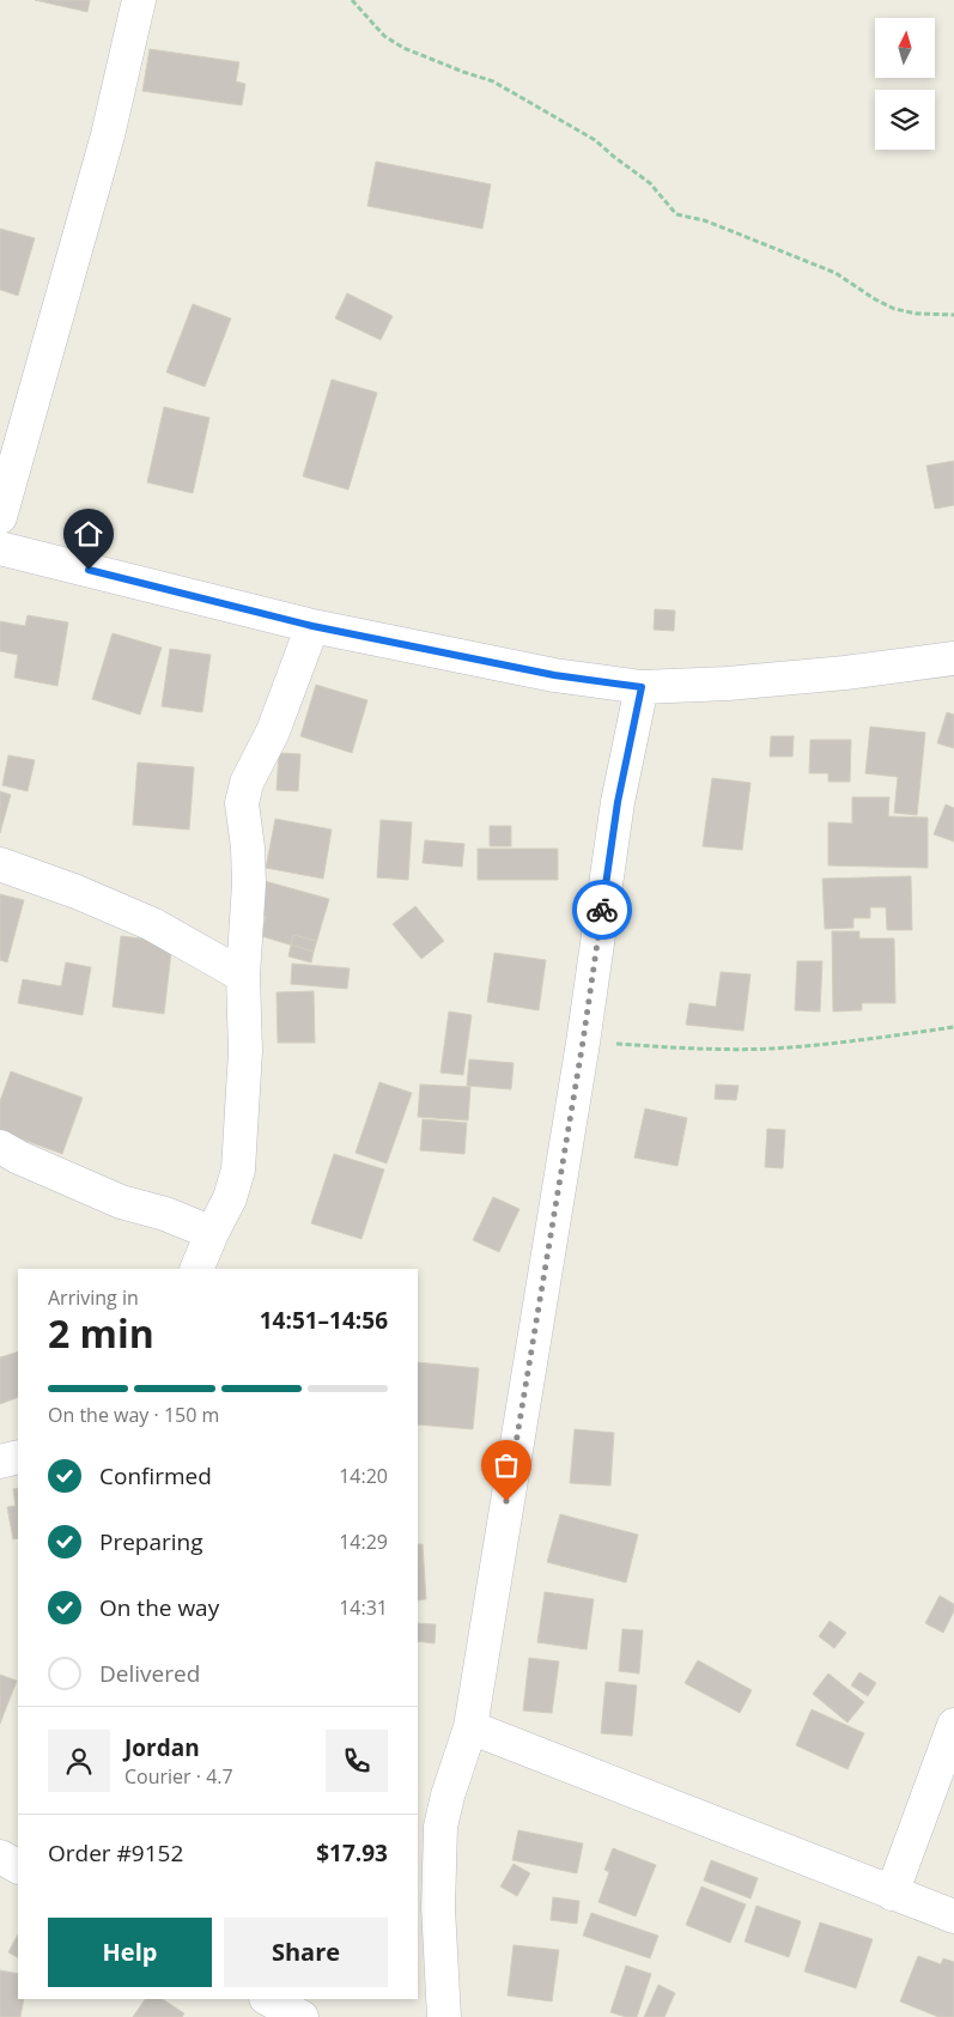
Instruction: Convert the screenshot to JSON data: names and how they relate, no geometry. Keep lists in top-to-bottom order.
{
  "north": "top",
  "page": {
    "heading": ["2 min", "Arriving in", "14:51–14:56"],
    "panel": [
      "Jordan",
      "Courier · 4.7",
      "Order #9152",
      "$17.93"
    ],
    "bar": "On the way · 150 m",
    "list": [
      ["Confirmed", "14:20"],
      ["Preparing", "14:29"],
      ["On the way", "14:31"],
      "Delivered"
    ],
    "buttons": ["Help", "Share"]
  }
}
